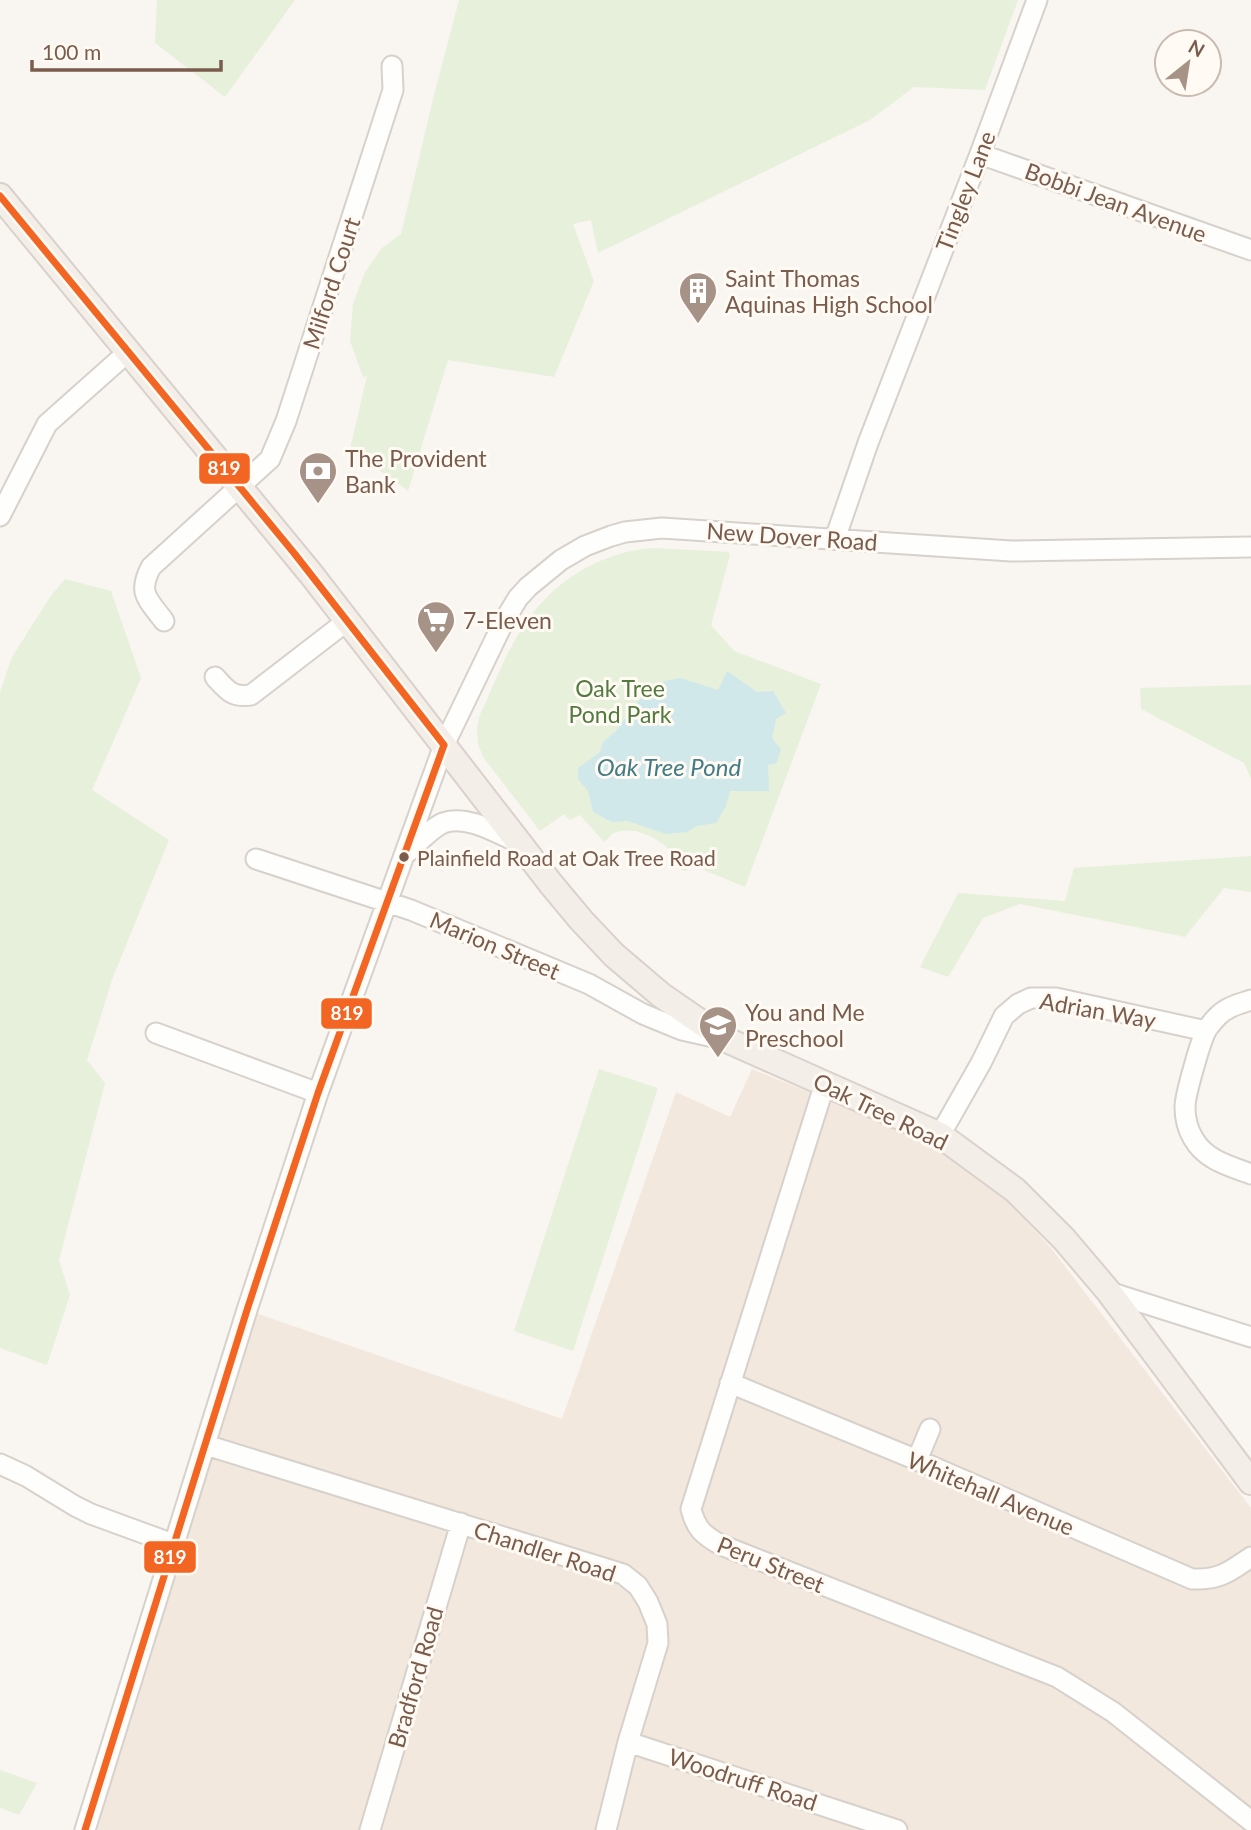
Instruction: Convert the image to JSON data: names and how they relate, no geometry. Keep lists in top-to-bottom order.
{
  "streets": {
    "main road": ["Oak Tree Road"],
    "street": [
      "Tingley Lane",
      "Bobbi Jean Avenue",
      "Milford Court",
      "New Dover Road",
      "Marion Street",
      "Adrian Way",
      "Whitehall Avenue",
      "Chandler Road",
      "Peru Street",
      "Bradford Road",
      "Woodruff Road"
    ]
  },
  "crossings": [
    ["Tingley Lane", "Bobbi Jean Avenue"],
    ["Tingley Lane", "New Dover Road"],
    ["Milford Court", "Oak Tree Road"],
    ["New Dover Road", "Marion Street"],
    ["New Dover Road", "Oak Tree Road"],
    ["New Dover Road", "Chandler Road"],
    ["Marion Street", "Oak Tree Road"],
    ["Adrian Way", "Oak Tree Road"],
    ["Oak Tree Road", "Peru Street"],
    ["Whitehall Avenue", "Peru Street"],
    ["Chandler Road", "Bradford Road"],
    ["Chandler Road", "Woodruff Road"]
  ],
  "water": ["Oak Tree Pond"],
  "parks": ["Oak Tree Pond Park"],
  "places": {
    "building": ["Saint Thomas Aquinas High School"],
    "bank": ["The Provident Bank"],
    "supermarket": ["7-Eleven"],
    "other": ["Plainfield Road at Oak Tree Road"],
    "school or university": ["You and Me Preschool"]
  },
  "lines": ["transit line 819"],
  "scale_bar": "100 m",
  "north": "top right"
}
